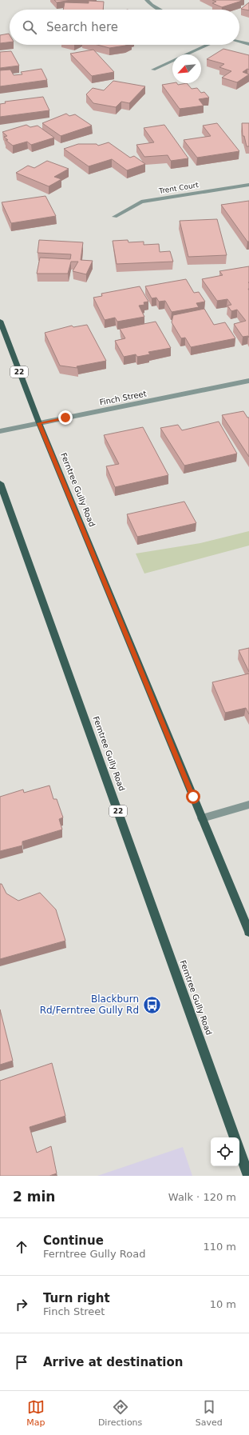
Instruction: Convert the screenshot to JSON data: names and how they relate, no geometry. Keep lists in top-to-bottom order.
{
  "streets": {
    "main road": ["22", "Ferntree Gully Road"],
    "street": ["Trent Court", "Finch Street"]
  },
  "crossings": [
    ["Finch Street", "Ferntree Gully Road"]
  ],
  "places": {
    "bus stop": ["Blackburn Rd/Ferntree Gully Rd"]
  },
  "north": "bottom left",
  "page": {
    "search": "Search here",
    "heading": ["2 min", "Walk · 120 m"],
    "list": [
      ["Continue", "Ferntree Gully Road", "110 m"],
      ["Turn right", "Finch Street", "10 m"],
      "Arrive at destination"
    ],
    "nav": ["Map", "Directions", "Saved"]
  }
}
